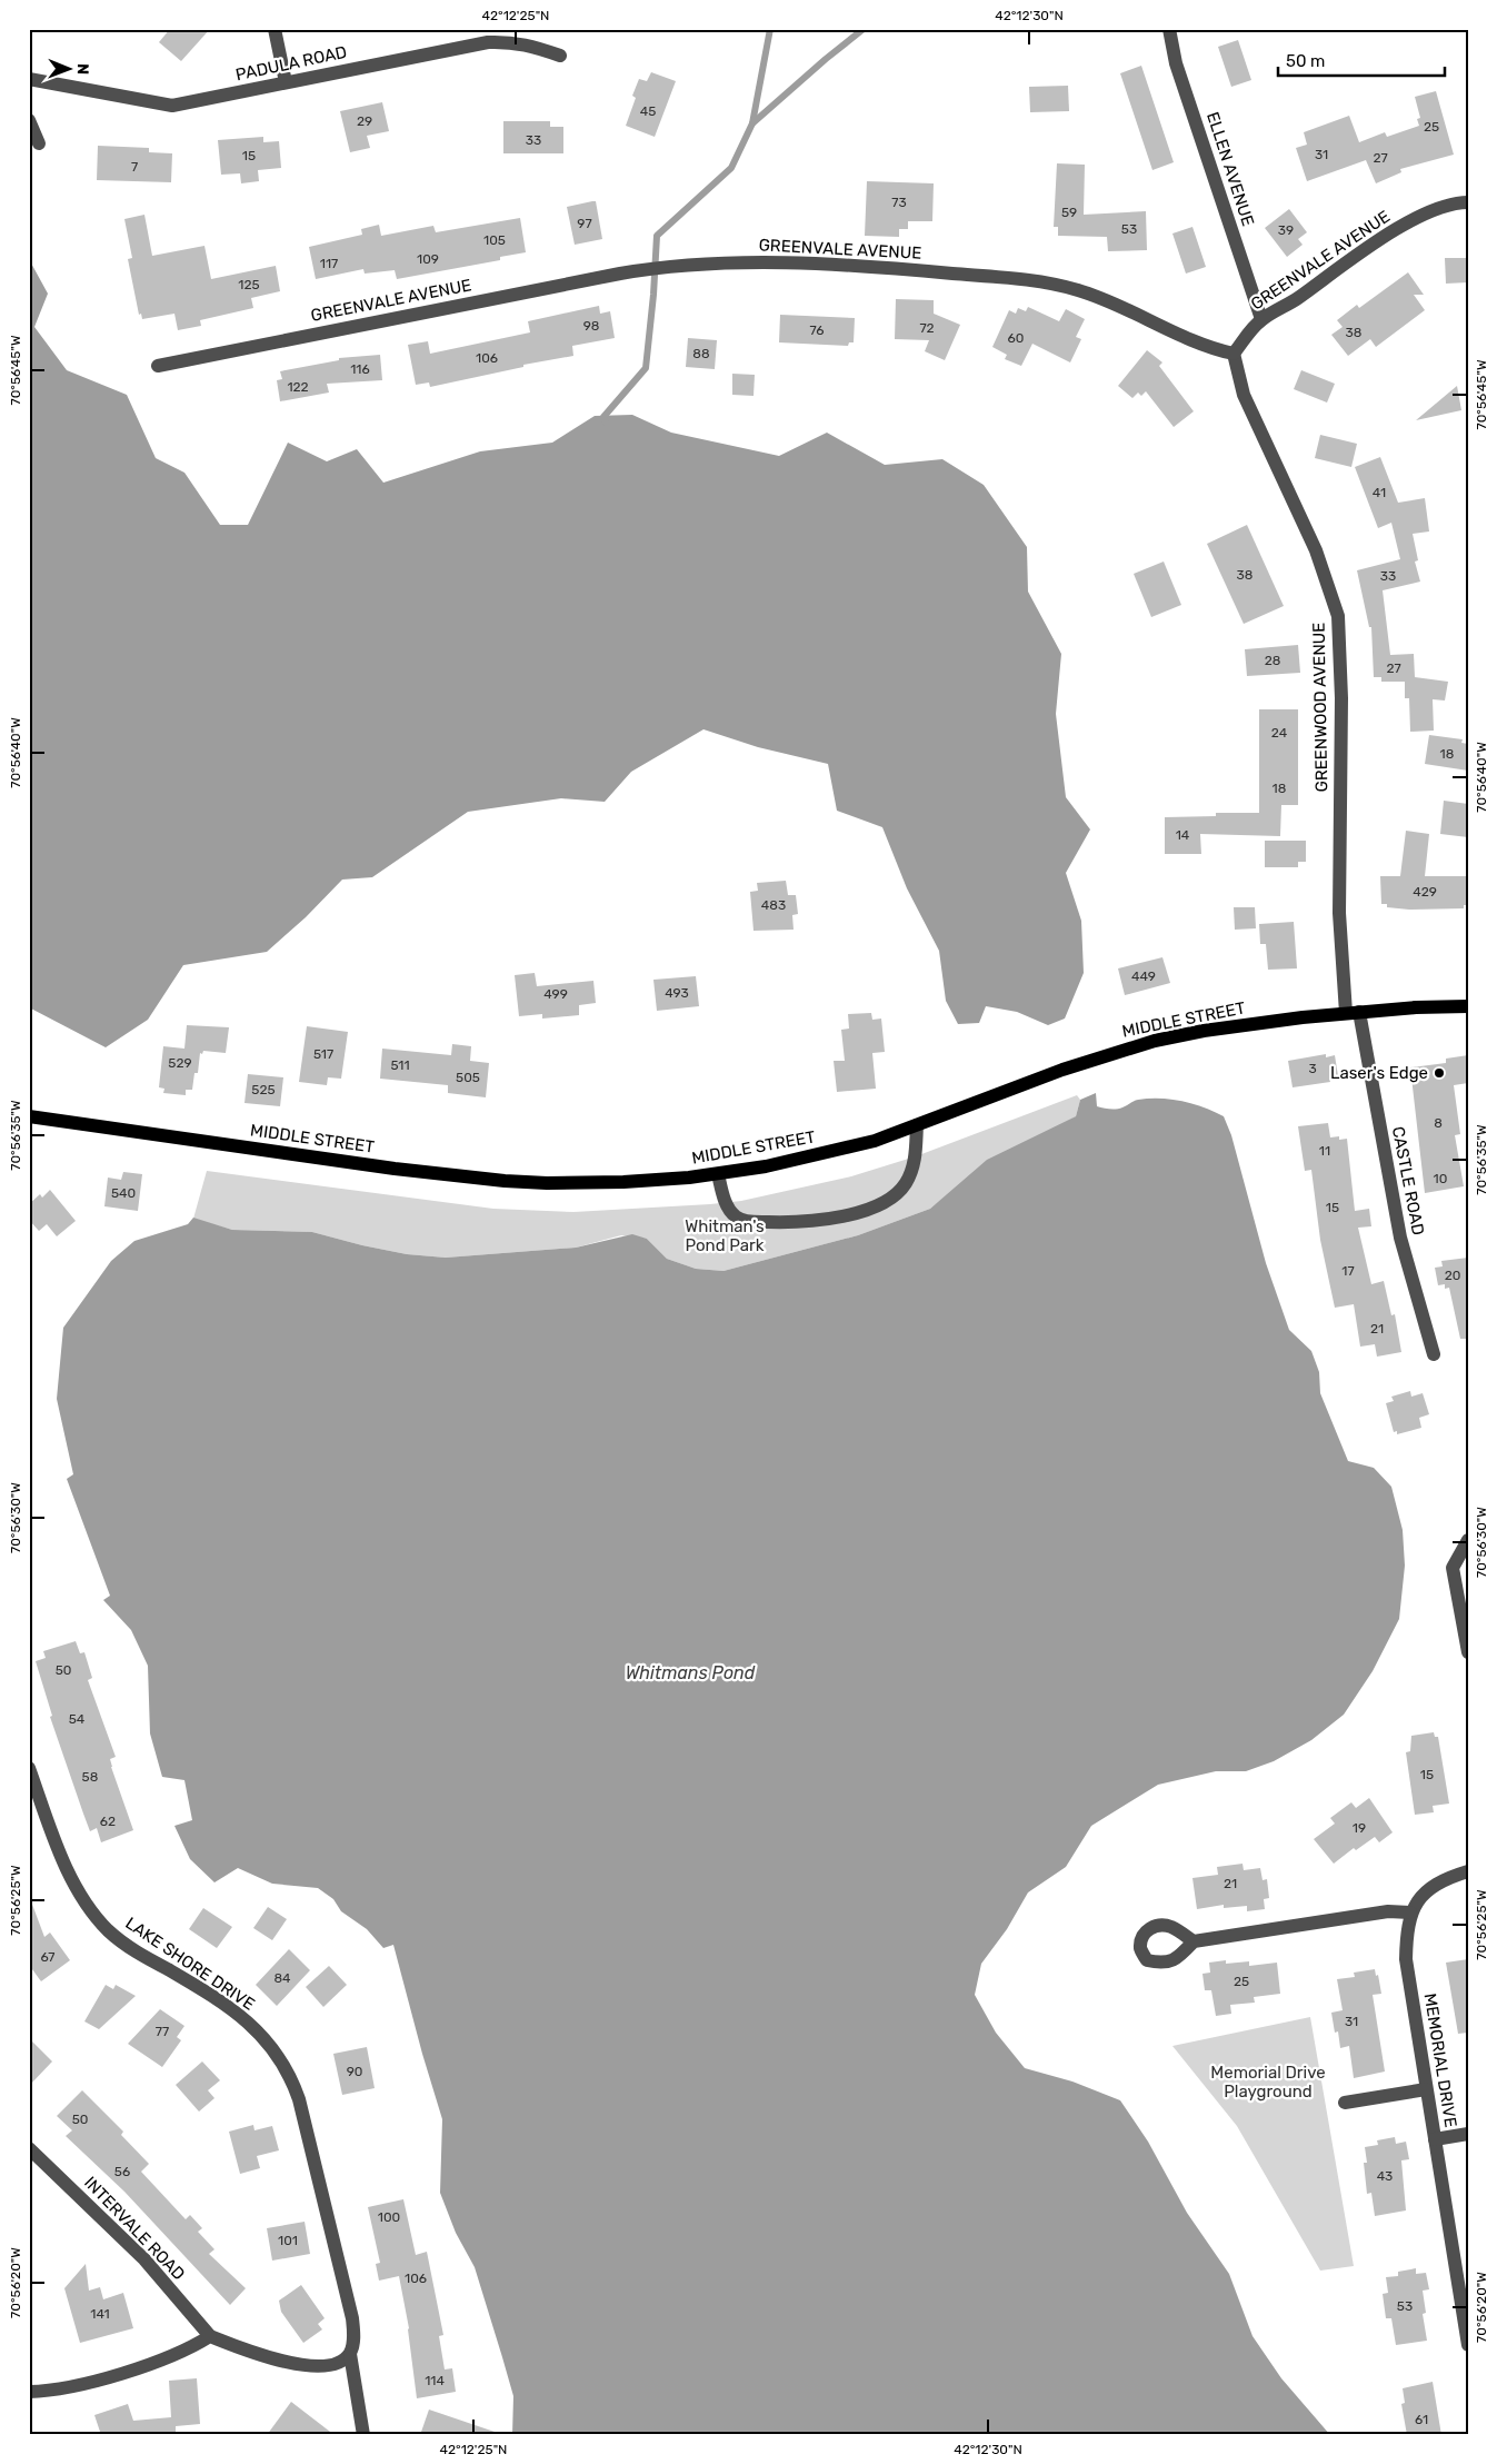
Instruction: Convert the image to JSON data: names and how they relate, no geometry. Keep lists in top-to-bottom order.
{
  "streets": {
    "main road": ["MIDDLE STREET"],
    "street": [
      "PADULA ROAD",
      "ELLEN AVENUE",
      "GREENVALE AVENUE",
      "GREENWOOD AVENUE",
      "CASTLE ROAD",
      "LAKE SHORE DRIVE",
      "MEMORIAL DRIVE",
      "INTERVALE ROAD"
    ]
  },
  "crossings": [
    ["ELLEN AVENUE", "GREENVALE AVENUE"],
    ["GREENVALE AVENUE", "GREENWOOD AVENUE"],
    ["GREENWOOD AVENUE", "MIDDLE STREET"],
    ["GREENWOOD AVENUE", "CASTLE ROAD"],
    ["MIDDLE STREET", "CASTLE ROAD"]
  ],
  "water": ["Whitmans Pond"],
  "parks": ["Whitman's Pond Park", "Memorial Drive Playground"],
  "places": ["Laser's Edge"],
  "house_numbers": [
    "45",
    "29",
    "25",
    "33",
    "31",
    "15",
    "27",
    "7",
    "73",
    "59",
    "97",
    "53",
    "39",
    "105",
    "109",
    "117",
    "125",
    "98",
    "72",
    "76",
    "38",
    "60",
    "88",
    "106",
    "116",
    "122",
    "41",
    "38",
    "33",
    "28",
    "27",
    "24",
    "18",
    "18",
    "14",
    "429",
    "483",
    "449",
    "493",
    "499",
    "517",
    "529",
    "511",
    "3",
    "505",
    "525",
    "8",
    "11",
    "10",
    "540",
    "15",
    "17",
    "20",
    "21",
    "50",
    "54",
    "15",
    "58",
    "62",
    "19",
    "21",
    "67",
    "84",
    "25",
    "31",
    "77",
    "90",
    "50",
    "56",
    "43",
    "100",
    "101",
    "106",
    "53",
    "141",
    "114",
    "61"
  ],
  "scale_bar": "50 m",
  "north": "right",
  "coordinates": [
    "42°12'25\"N",
    "42°12'30\"N",
    "70°56'45\"W",
    "70°56'40\"W",
    "70°56'35\"W",
    "70°56'30\"W",
    "70°56'25\"W",
    "70°56'20\"W"
  ]
}
